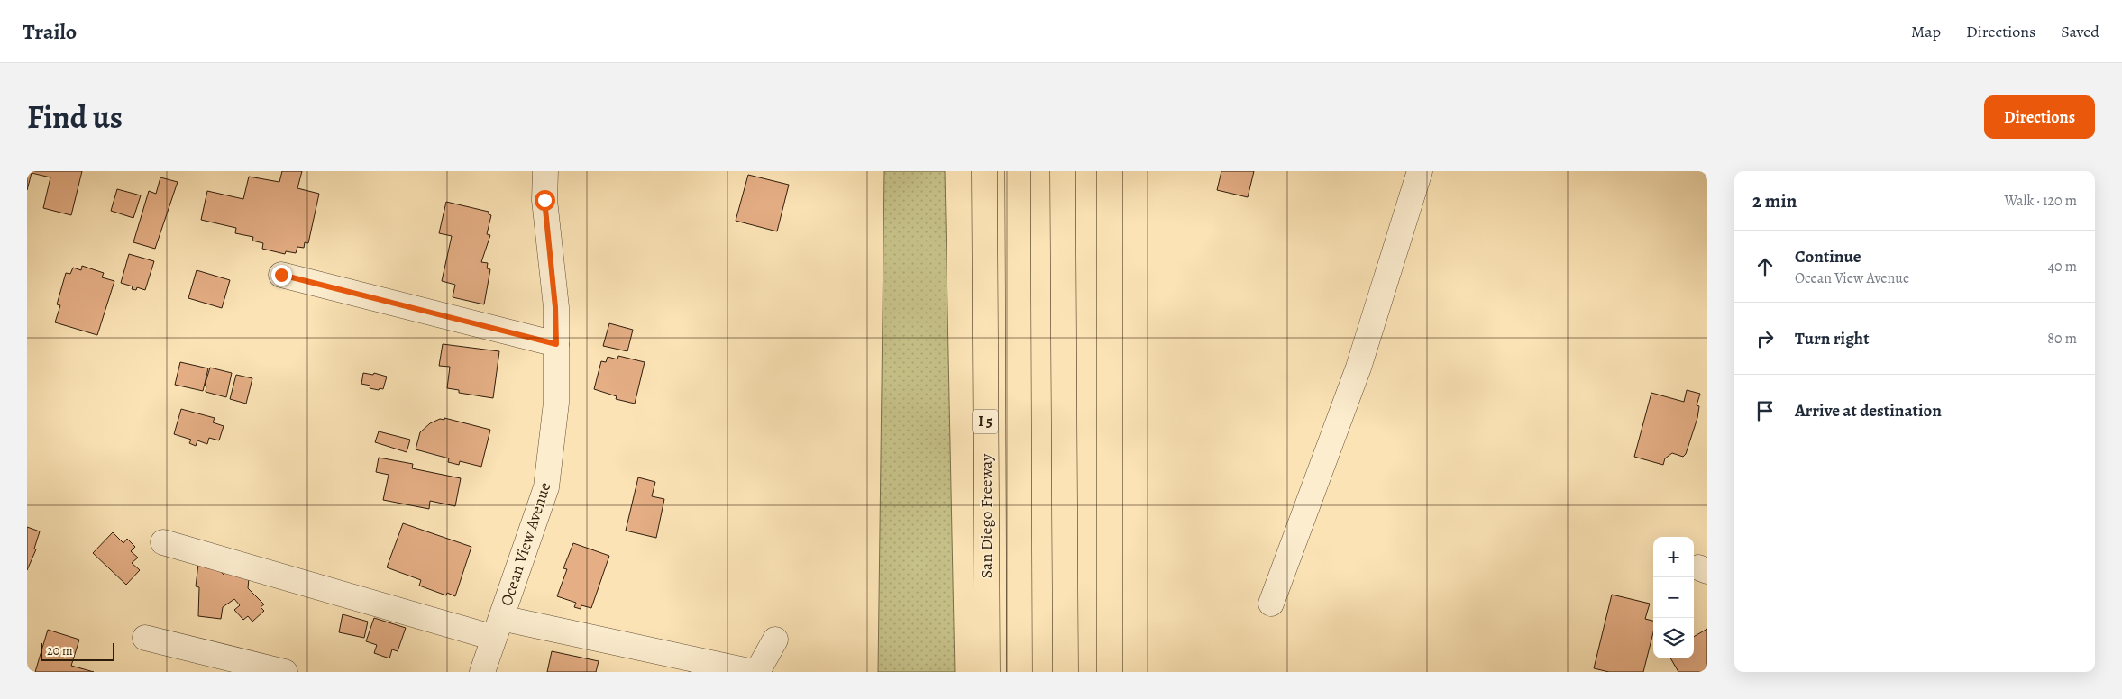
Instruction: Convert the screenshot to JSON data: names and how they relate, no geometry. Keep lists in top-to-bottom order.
{
  "streets": {
    "highway": ["I 5", "San Diego Freeway"],
    "street": ["Ocean View Avenue"]
  },
  "scale_bar": "20 m",
  "page": {
    "header": "Trailo",
    "nav": ["Map", "Directions", "Saved"],
    "title": "Find us",
    "buttons": "Directions",
    "heading": ["2 min", "Walk · 120 m"],
    "list": [
      ["Continue", "Ocean View Avenue", "40 m"],
      ["Turn right", "80 m"],
      "Arrive at destination"
    ],
    "map_buttons": ["+", "−"],
    "scale": "20 m"
  }
}
